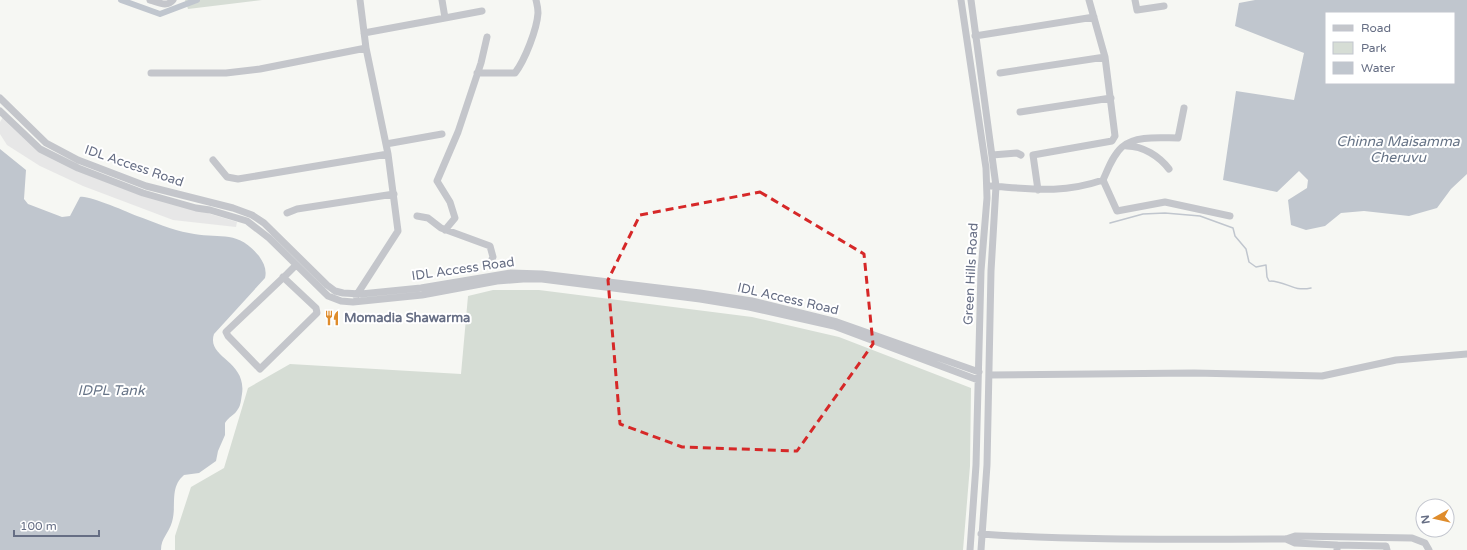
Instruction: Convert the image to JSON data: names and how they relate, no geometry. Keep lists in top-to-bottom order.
{
  "streets": {
    "street": ["IDL Access Road", "Green Hills Road"]
  },
  "crossings": [
    ["IDL Access Road", "Green Hills Road"]
  ],
  "water": ["Chinna Maisamma Cheruvu", "IDPL Tank"],
  "places": {
    "restaurant": ["Momadia Shawarma"]
  },
  "legend": ["Road", "Park", "Water"],
  "scale_bar": "100 m",
  "north": "left"
}
